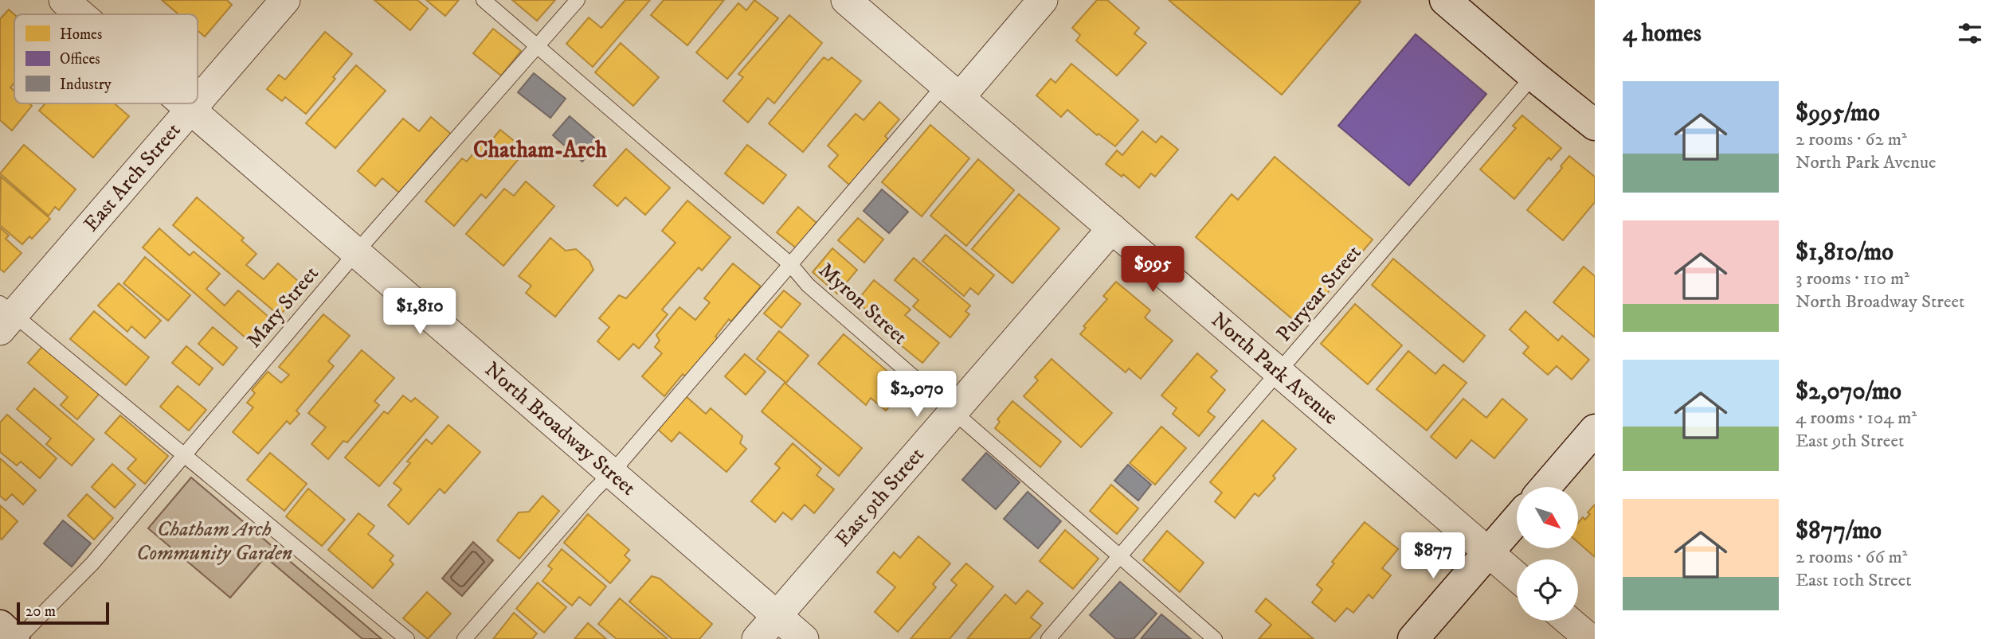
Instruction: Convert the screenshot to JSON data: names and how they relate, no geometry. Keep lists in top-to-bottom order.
{
  "streets": {
    "street": [
      "East Arch Street",
      "North Park Avenue",
      "North Broadway Street",
      "East 9th Street"
    ],
    "lane": ["Puryear Street", "Myron Street", "Mary Street"]
  },
  "crossings": [
    ["East Arch Street", "North Broadway Street"],
    ["Puryear Street", "Myron Street"],
    ["Puryear Street", "North Park Avenue"],
    ["Myron Street", "Mary Street"],
    ["Myron Street", "East 9th Street"],
    ["Mary Street", "North Broadway Street"],
    ["North Park Avenue", "East 9th Street"],
    ["North Broadway Street", "East 9th Street"]
  ],
  "districts": ["Chatham-Arch"],
  "parks": ["Chatham Arch Community Garden"],
  "legend": ["Homes", "Offices", "Industry"],
  "scale_bar": "20 m",
  "north": "bottom right",
  "page": {
    "heading": "4 homes",
    "list": [
      {
        "name": "$995/mo",
        "note": "2 rooms · 62 m² · North Park Avenue"
      },
      {
        "name": "$1,810/mo",
        "note": "3 rooms · 110 m² · North Broadway Street"
      },
      {
        "name": "$2,070/mo",
        "note": "4 rooms · 104 m² · East 9th Street"
      },
      {
        "name": "$877/mo",
        "note": "2 rooms · 66 m² · East 10th Street"
      }
    ],
    "price": [
      "$995",
      "$1,810",
      "$2,070",
      "$877"
    ],
    "scale": "20 m"
  }
}
